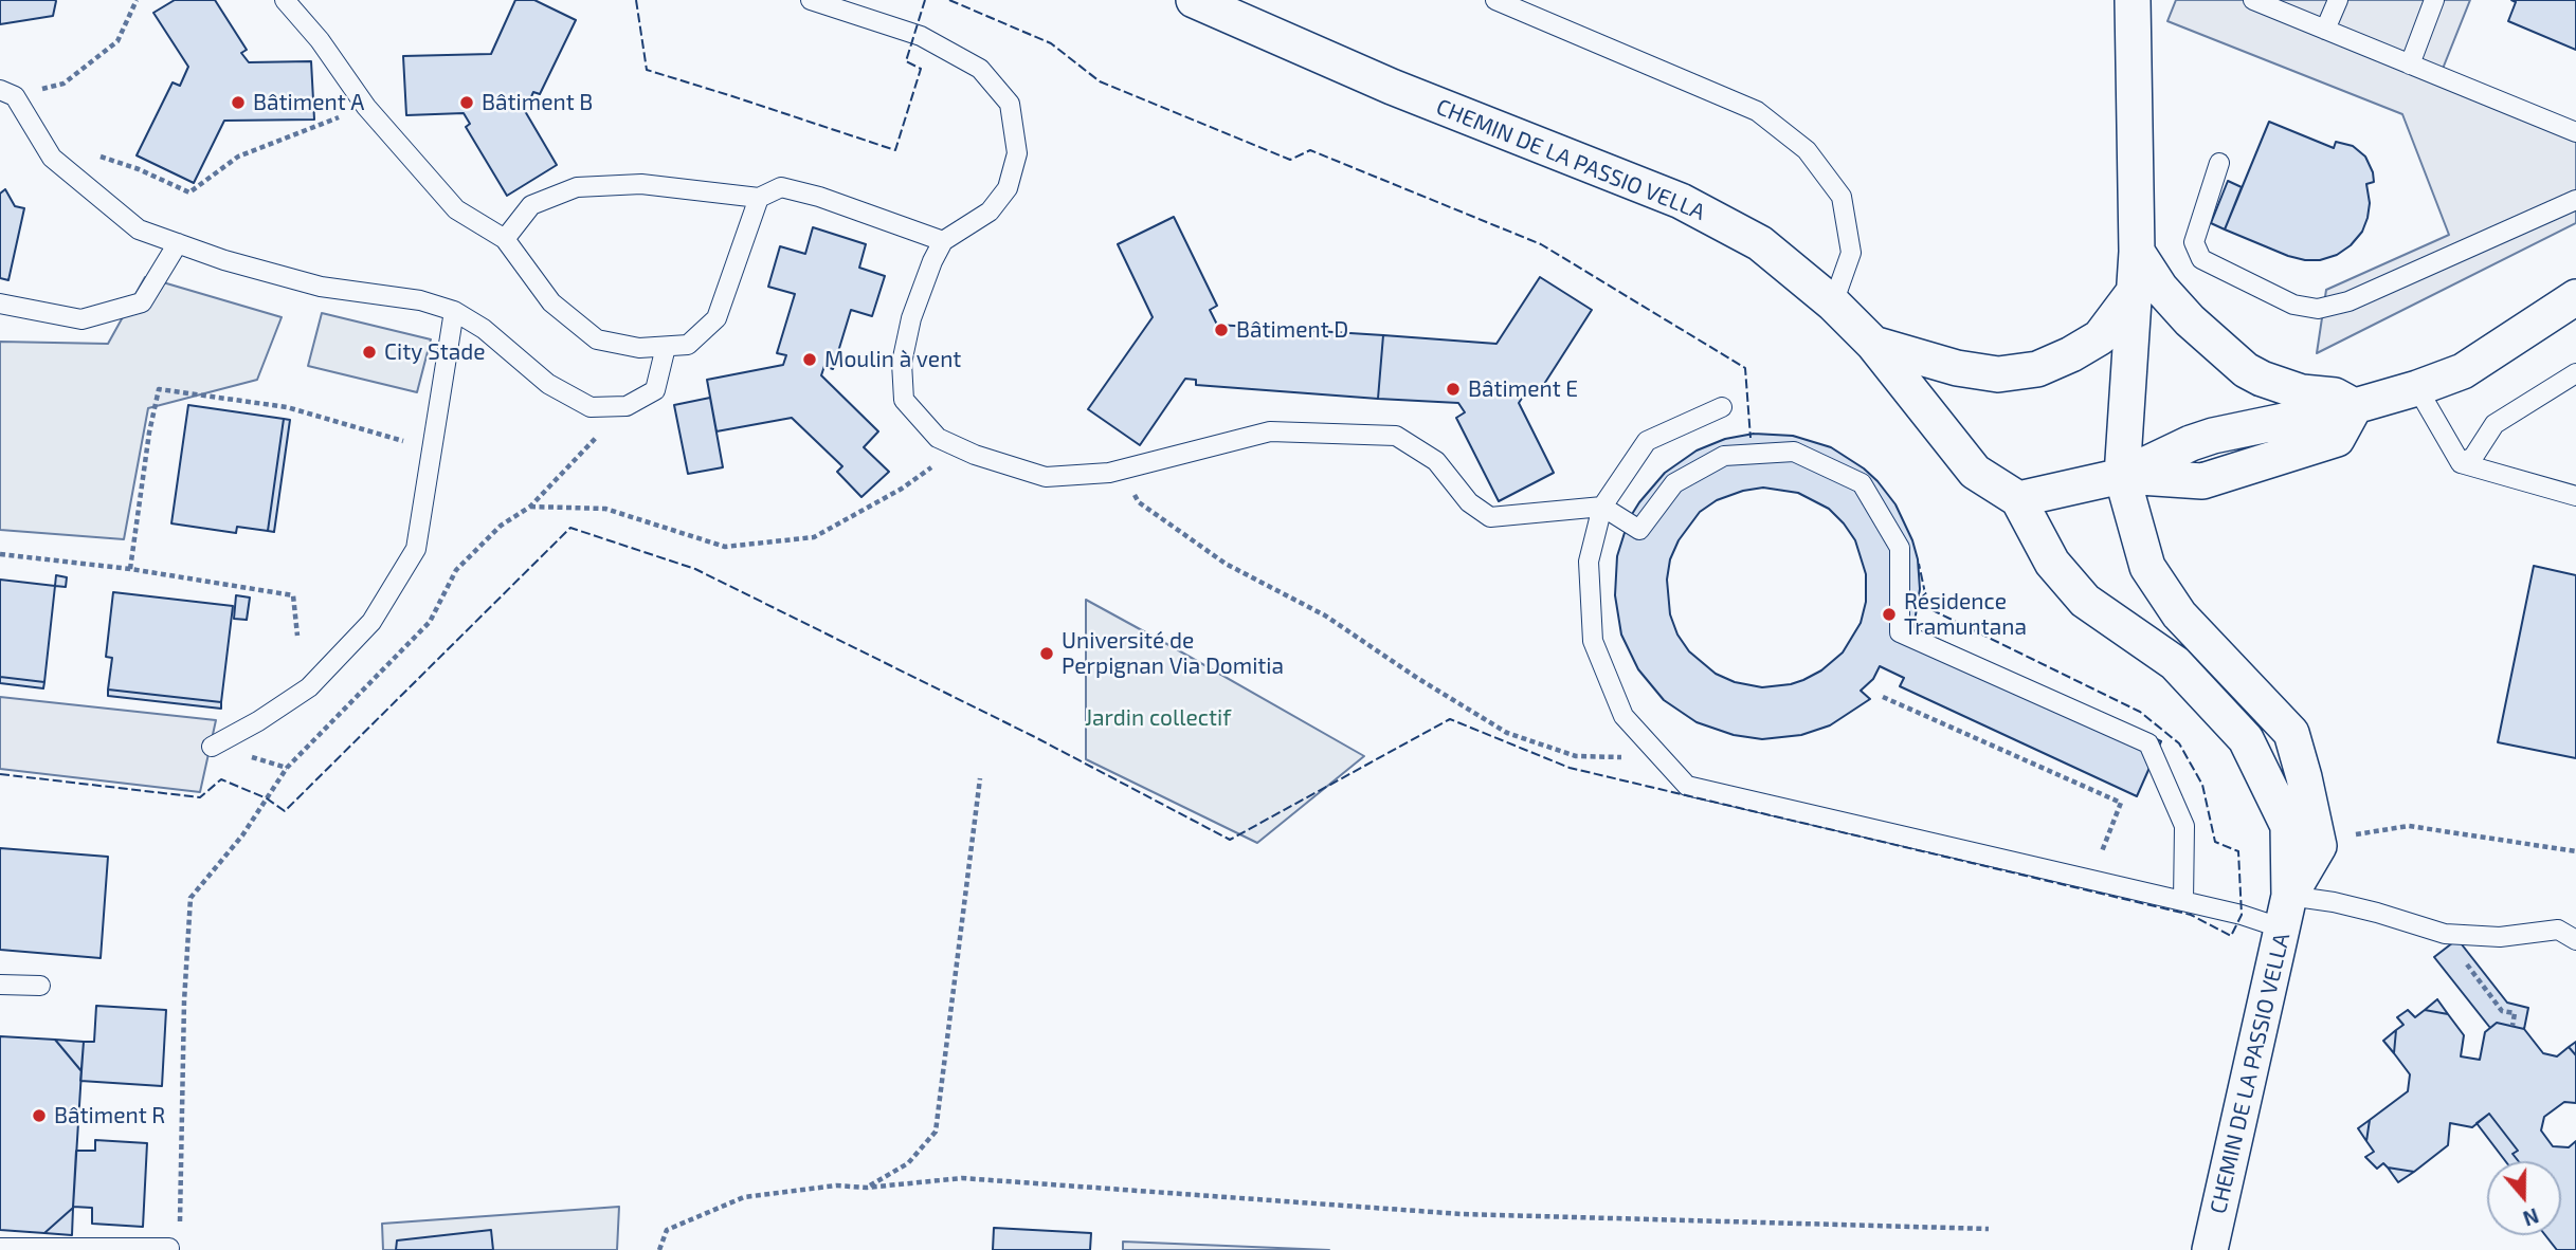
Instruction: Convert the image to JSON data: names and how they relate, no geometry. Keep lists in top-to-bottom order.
{
  "streets": {
    "street": ["CHEMIN DE LA PASSIO VELLA"]
  },
  "parks": ["Jardin collectif"],
  "places": [
    "Bâtiment A",
    "Bâtiment B",
    "Bâtiment D",
    "City Stade",
    "Moulin à vent",
    "Bâtiment E",
    "Résidence Tramuntana",
    "Université de Perpignan Via Domitia",
    "Bâtiment R"
  ],
  "north": "bottom"
}
